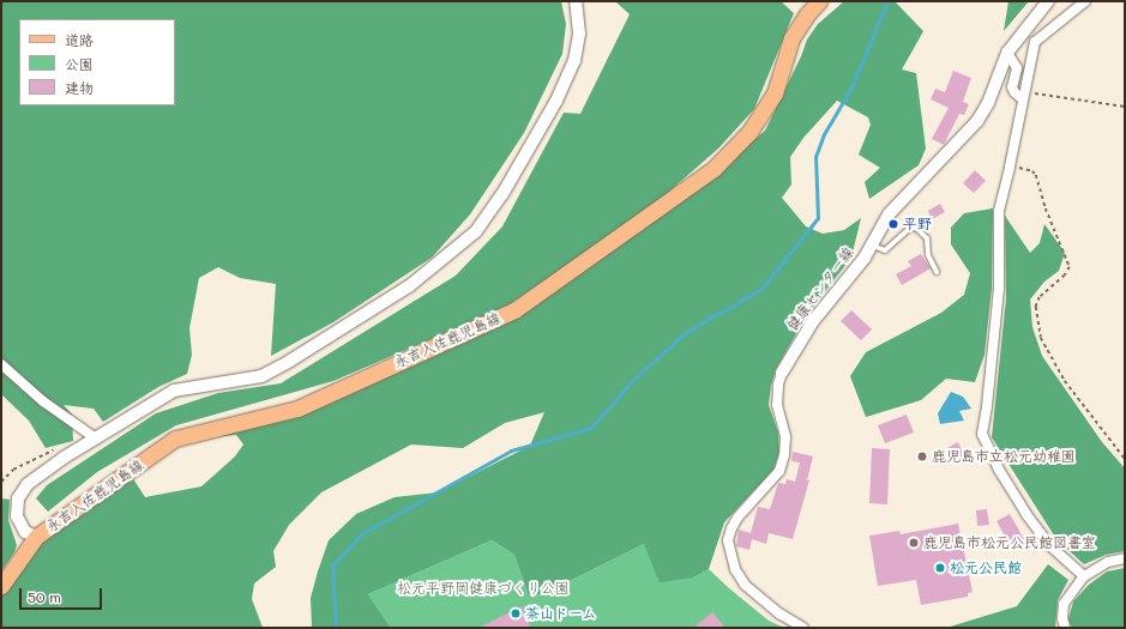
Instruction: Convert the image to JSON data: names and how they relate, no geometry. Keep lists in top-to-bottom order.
{
  "streets": {
    "main road": ["永吉入佐鹿児島線"],
    "street": ["健康センター線"]
  },
  "parks": ["松元平野岡健康づくり公園"],
  "places": [
    "平野",
    "鹿児島市立松元幼稚園",
    "鹿児島市松元公民館図書室",
    "松元公民館",
    "茶山ドーム"
  ],
  "legend": ["道路", "公園", "建物"],
  "scale_bar": "50 m"
}
